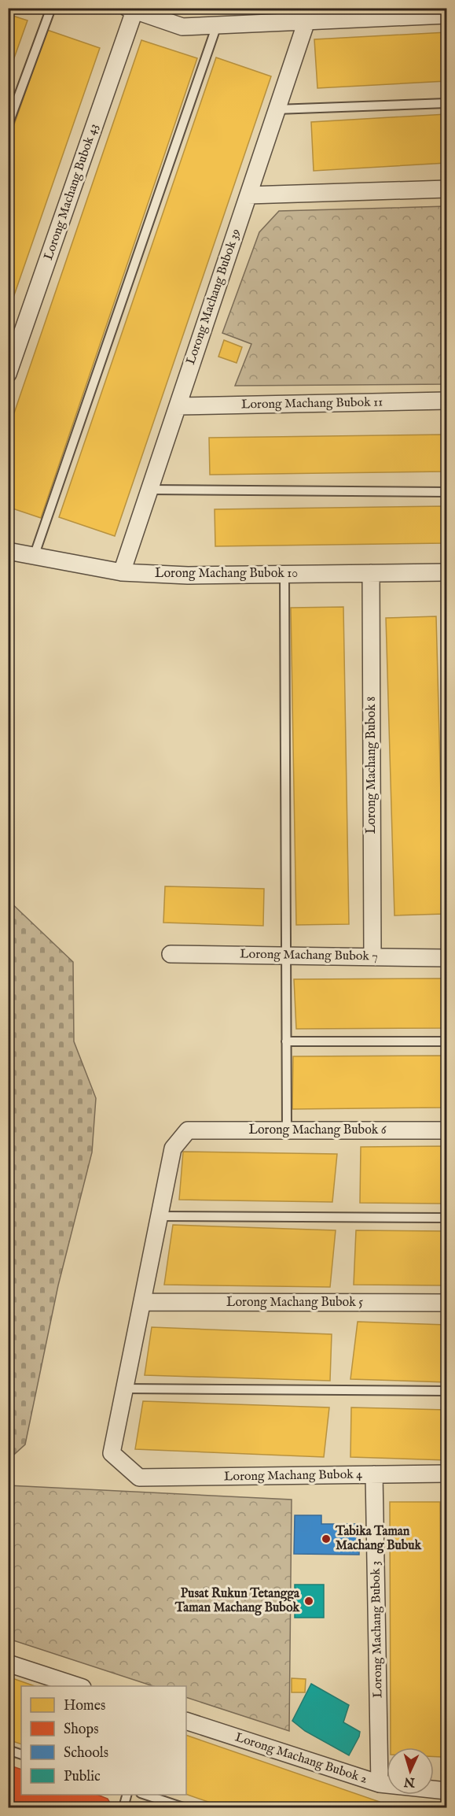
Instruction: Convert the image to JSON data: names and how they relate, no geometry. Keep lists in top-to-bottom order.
{
  "streets": {
    "street": [
      "Lorong Machang Bubok 43",
      "Lorong Machang Bubok 39",
      "Lorong Machang Bubok 11",
      "Lorong Machang Bubok 10",
      "Lorong Machang Bubok 8",
      "Lorong Machang Bubok 7",
      "Lorong Machang Bubok 6",
      "Lorong Machang Bubok 5",
      "Lorong Machang Bubok 4",
      "Lorong Machang Bubok 3",
      "Lorong Machang Bubok 2"
    ]
  },
  "crossings": [
    ["Lorong Machang Bubok 39", "Lorong Machang Bubok 11"],
    ["Lorong Machang Bubok 39", "Lorong Machang Bubok 10"],
    ["Lorong Machang Bubok 10", "Lorong Machang Bubok 8"],
    ["Lorong Machang Bubok 8", "Lorong Machang Bubok 7"],
    ["Lorong Machang Bubok 4", "Lorong Machang Bubok 3"],
    ["Lorong Machang Bubok 3", "Lorong Machang Bubok 2"]
  ],
  "places": ["Tabika Taman Machang Bubuk", "Pusat Rukun Tetangga Taman Machang Bubok"],
  "legend": [
    "Homes",
    "Shops",
    "Schools",
    "Public"
  ],
  "north": "bottom"
}
